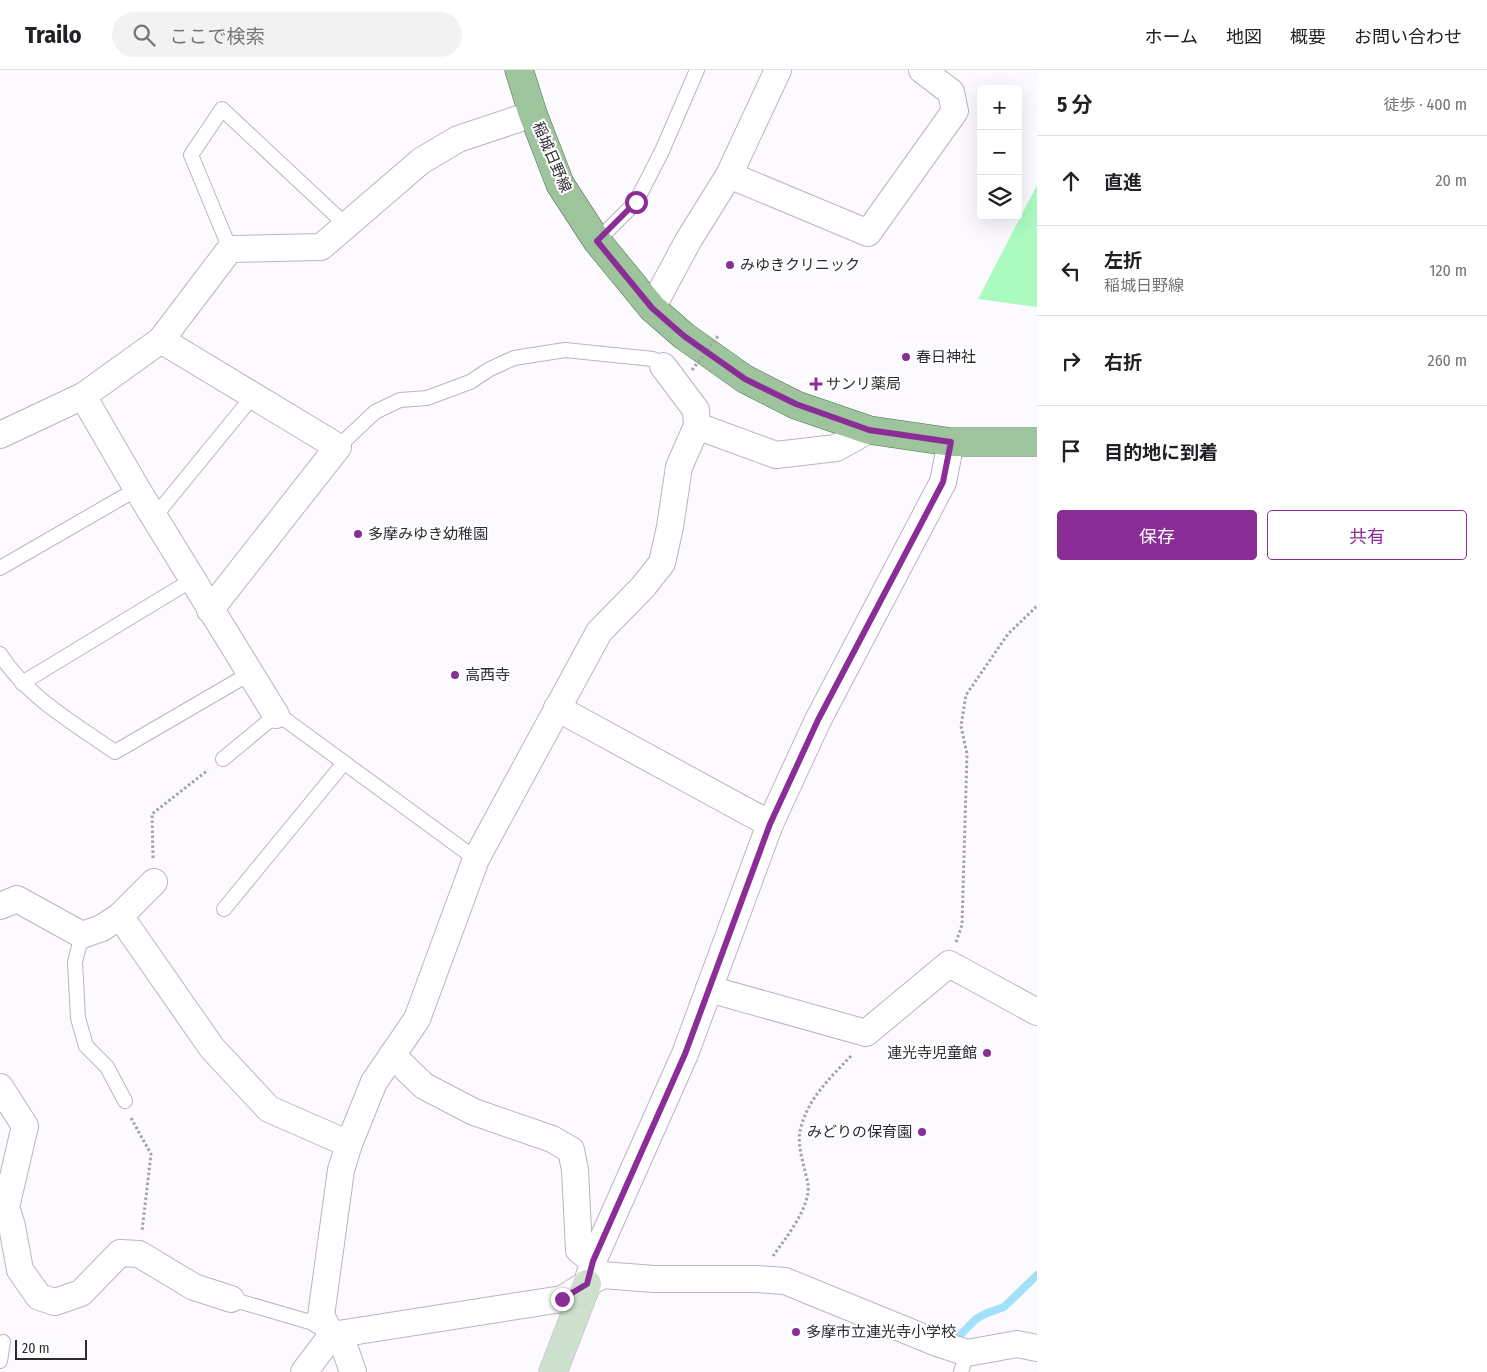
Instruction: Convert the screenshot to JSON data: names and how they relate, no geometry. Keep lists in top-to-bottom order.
{
  "streets": {
    "main road": ["稲城日野線"]
  },
  "places": {
    "other": [
      "みゆきクリニック",
      "春日神社",
      "多摩みゆき幼稚園",
      "高西寺",
      "連光寺児童館",
      "みどりの保育園",
      "多摩市立連光寺小学校"
    ],
    "health": ["サンリ薬局"]
  },
  "scale_bar": "20 m",
  "page": {
    "header": "Trailo",
    "search": "ここで検索",
    "nav": [
      "ホーム",
      "地図",
      "概要",
      "お問い合わせ"
    ],
    "heading": ["5 分", "徒歩 · 400 m"],
    "map_buttons": ["+", "−"],
    "list": [
      ["直進", "20 m"],
      ["左折", "稲城日野線", "120 m"],
      ["右折", "260 m"],
      "目的地に到着"
    ],
    "buttons": ["保存", "共有"],
    "scale": "20 m"
  }
}
